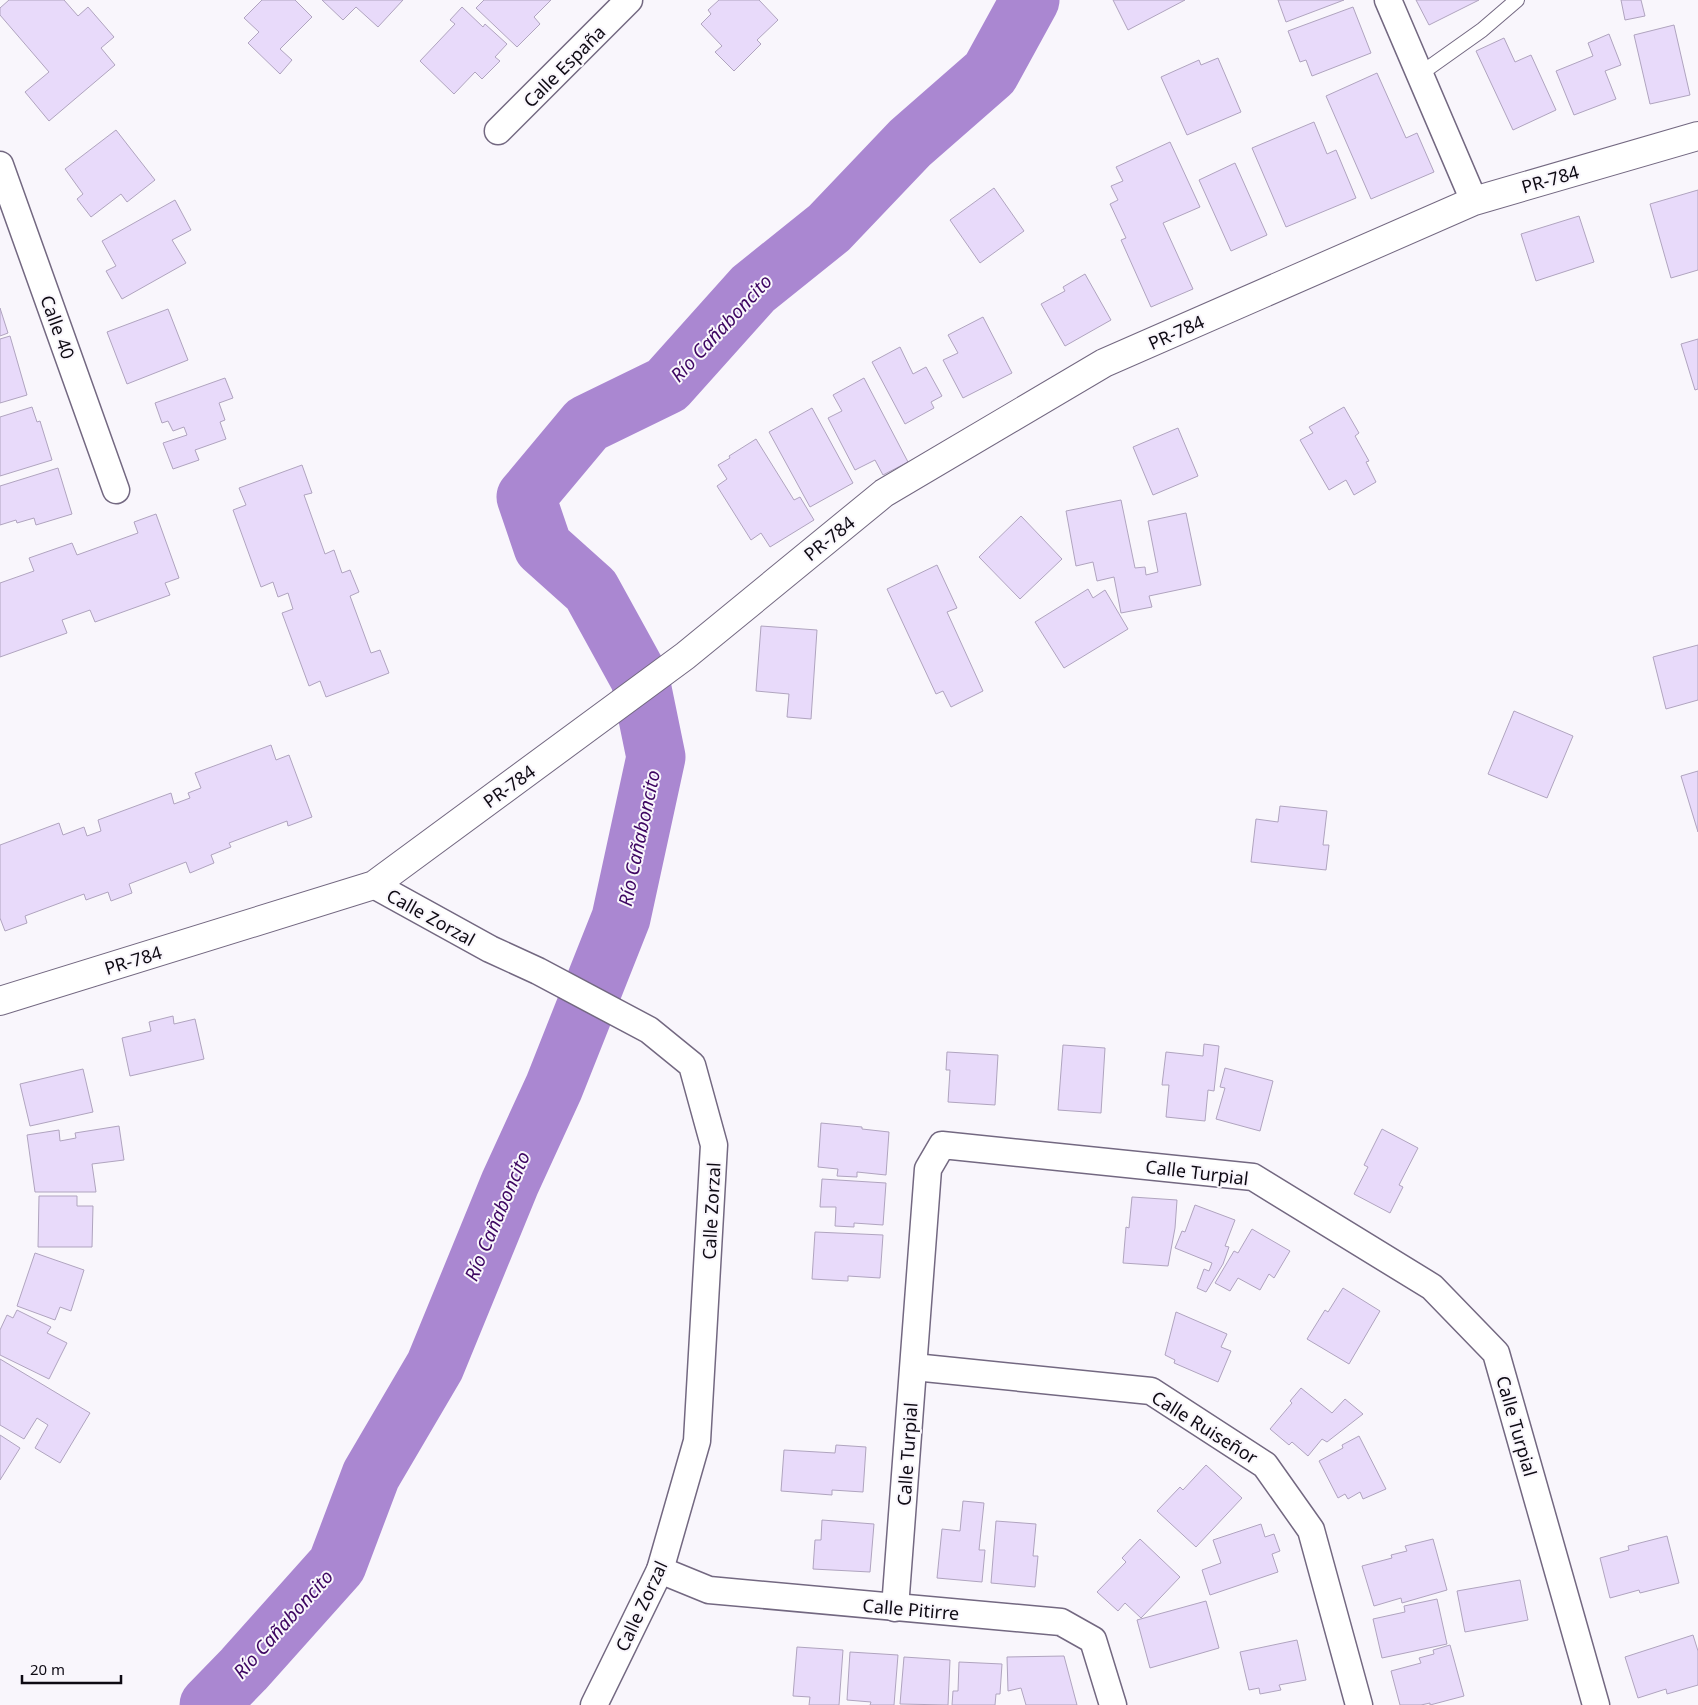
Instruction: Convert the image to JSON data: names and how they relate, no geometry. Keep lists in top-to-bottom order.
{
  "streets": {
    "main road": ["PR-784"],
    "street": [
      "Calle España",
      "Calle 40",
      "Calle Zorzal",
      "Calle Turpial",
      "Calle Ruiseñor",
      "Calle Pitirre"
    ]
  },
  "crossings": [
    ["PR-784", "Calle Zorzal"],
    ["Calle Zorzal", "Calle Pitirre"],
    ["Calle Turpial", "Calle Ruiseñor"],
    ["Calle Turpial", "Calle Pitirre"]
  ],
  "water": ["Río Cañaboncito"],
  "scale_bar": "20 m"
}
